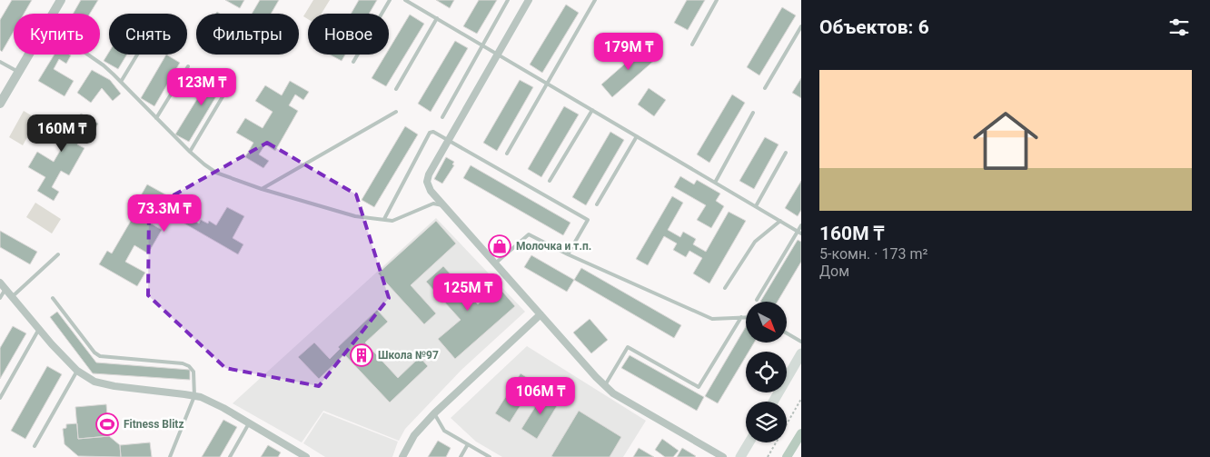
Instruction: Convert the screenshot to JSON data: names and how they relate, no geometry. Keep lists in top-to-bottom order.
{
  "places": {
    "shop": ["Молочка и т.п."],
    "building": ["Школа №97"],
    "sports": ["Fitness Blitz"]
  },
  "north": "bottom right",
  "page": {
    "heading": "Объектов: 6",
    "chip": [
      "Купить",
      "Снять",
      "Фильтры",
      "Новое"
    ],
    "price": [
      "179M ₸",
      "123M ₸",
      "160M ₸",
      "73.3M ₸",
      "125M ₸",
      "106M ₸"
    ],
    "list": [
      {
        "name": "160M ₸",
        "note": "5-комн. · 173 m² · Дом"
      }
    ]
  }
}
